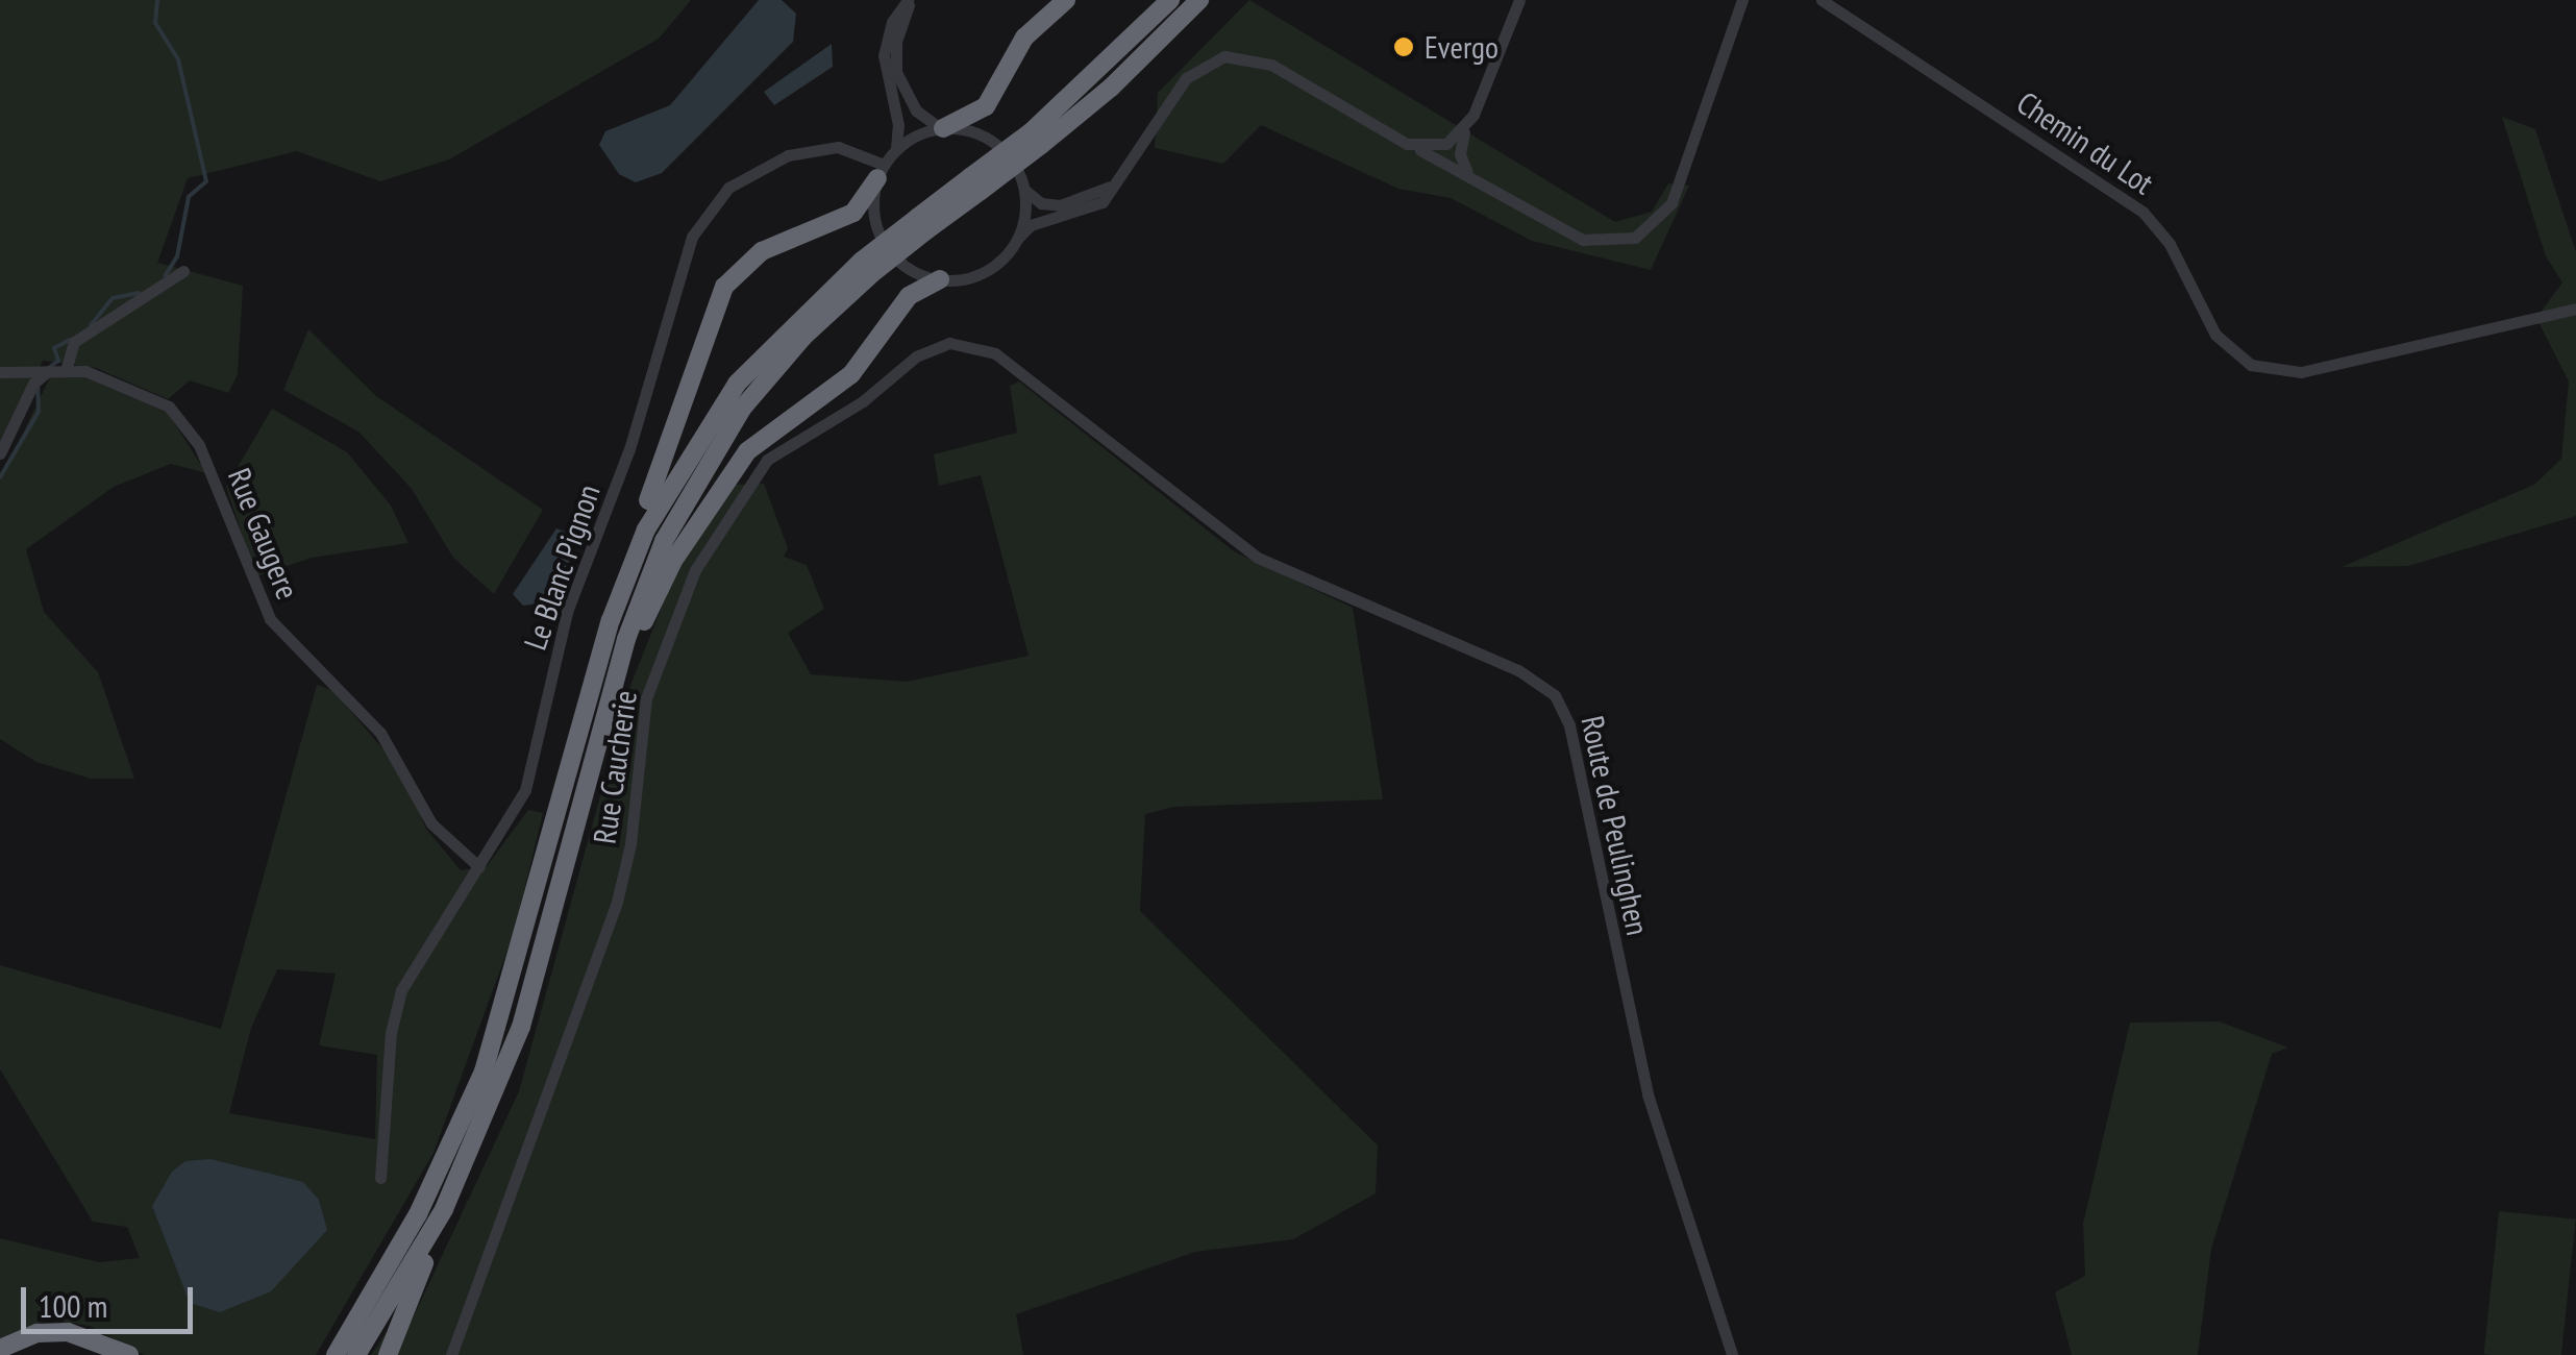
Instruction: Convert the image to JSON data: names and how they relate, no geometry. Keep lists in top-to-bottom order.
{
  "streets": {
    "street": [
      "Chemin du Lot",
      "Rue Gaugere",
      "Le Blanc Pignon",
      "Rue Caucherie",
      "Route de Peulinghen"
    ]
  },
  "crossings": [
    ["Rue Gaugere", "Le Blanc Pignon"],
    ["Rue Caucherie", "Route de Peulinghen"]
  ],
  "places": ["Evergo"],
  "scale_bar": "100 m"
}
